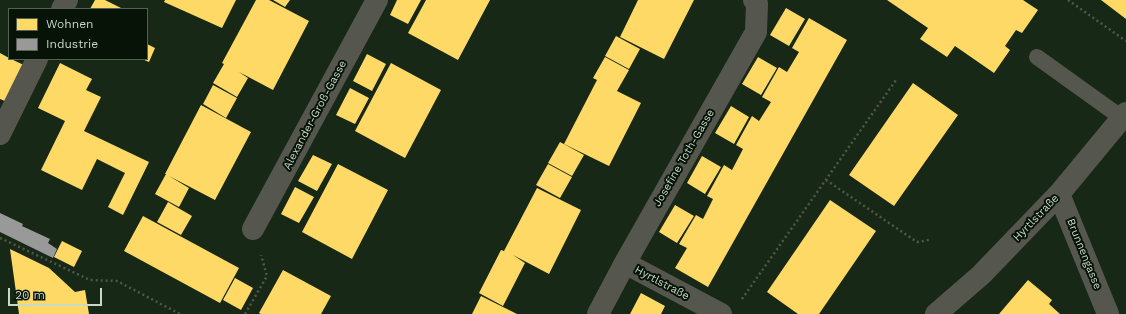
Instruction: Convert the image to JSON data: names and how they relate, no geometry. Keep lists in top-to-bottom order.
{
  "streets": {
    "street": [
      "Alexander-Groß-Gasse",
      "Josefine Toth-Gasse",
      "Hyrtlstraße",
      "Brunnengasse"
    ]
  },
  "crossings": [
    ["Josefine Toth-Gasse", "Hyrtlstraße"],
    ["Hyrtlstraße", "Brunnengasse"]
  ],
  "legend": ["Wohnen", "Industrie"],
  "scale_bar": "20 m"
}
